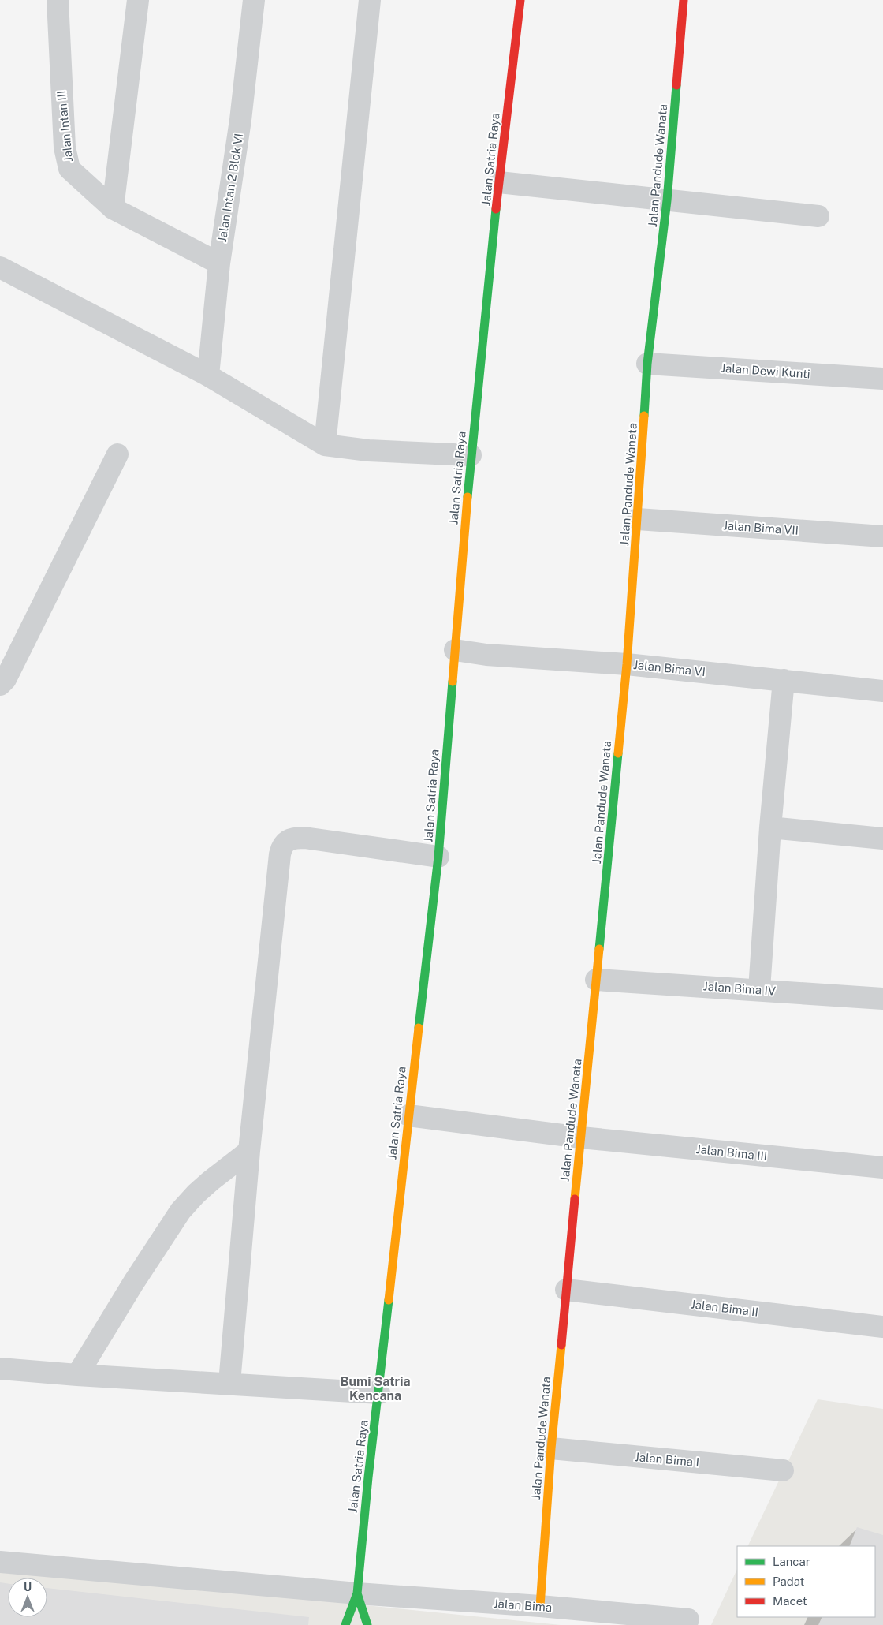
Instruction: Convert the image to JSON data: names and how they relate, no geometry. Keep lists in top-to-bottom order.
{
  "streets": {
    "street": [
      "Jalan Intan III",
      "Jalan Satria Raya",
      "Jalan Pandude Wanata",
      "Jalan Intan 2 Blok VI",
      "Jalan Dewi Kunti",
      "Jalan Bima VII",
      "Jalan Bima VI",
      "Jalan Bima IV",
      "Jalan Bima III",
      "Jalan Bima II",
      "Jalan Bima I",
      "Jalan Bima"
    ]
  },
  "crossings": [
    ["Jalan Intan III", "Jalan Intan 2 Blok VI"],
    ["Jalan Satria Raya", "Jalan Bima VI"],
    ["Jalan Satria Raya", "Jalan Bima III"],
    ["Jalan Satria Raya", "Jalan Bima"],
    ["Jalan Pandude Wanata", "Jalan Dewi Kunti"],
    ["Jalan Pandude Wanata", "Jalan Bima VII"],
    ["Jalan Pandude Wanata", "Jalan Bima VI"],
    ["Jalan Pandude Wanata", "Jalan Bima IV"],
    ["Jalan Pandude Wanata", "Jalan Bima III"],
    ["Jalan Pandude Wanata", "Jalan Bima II"],
    ["Jalan Pandude Wanata", "Jalan Bima I"],
    ["Jalan Pandude Wanata", "Jalan Bima"]
  ],
  "districts": ["Bumi Satria Kencana"],
  "legend": ["Lancar", "Padat", "Macet"],
  "north": "top"
}
